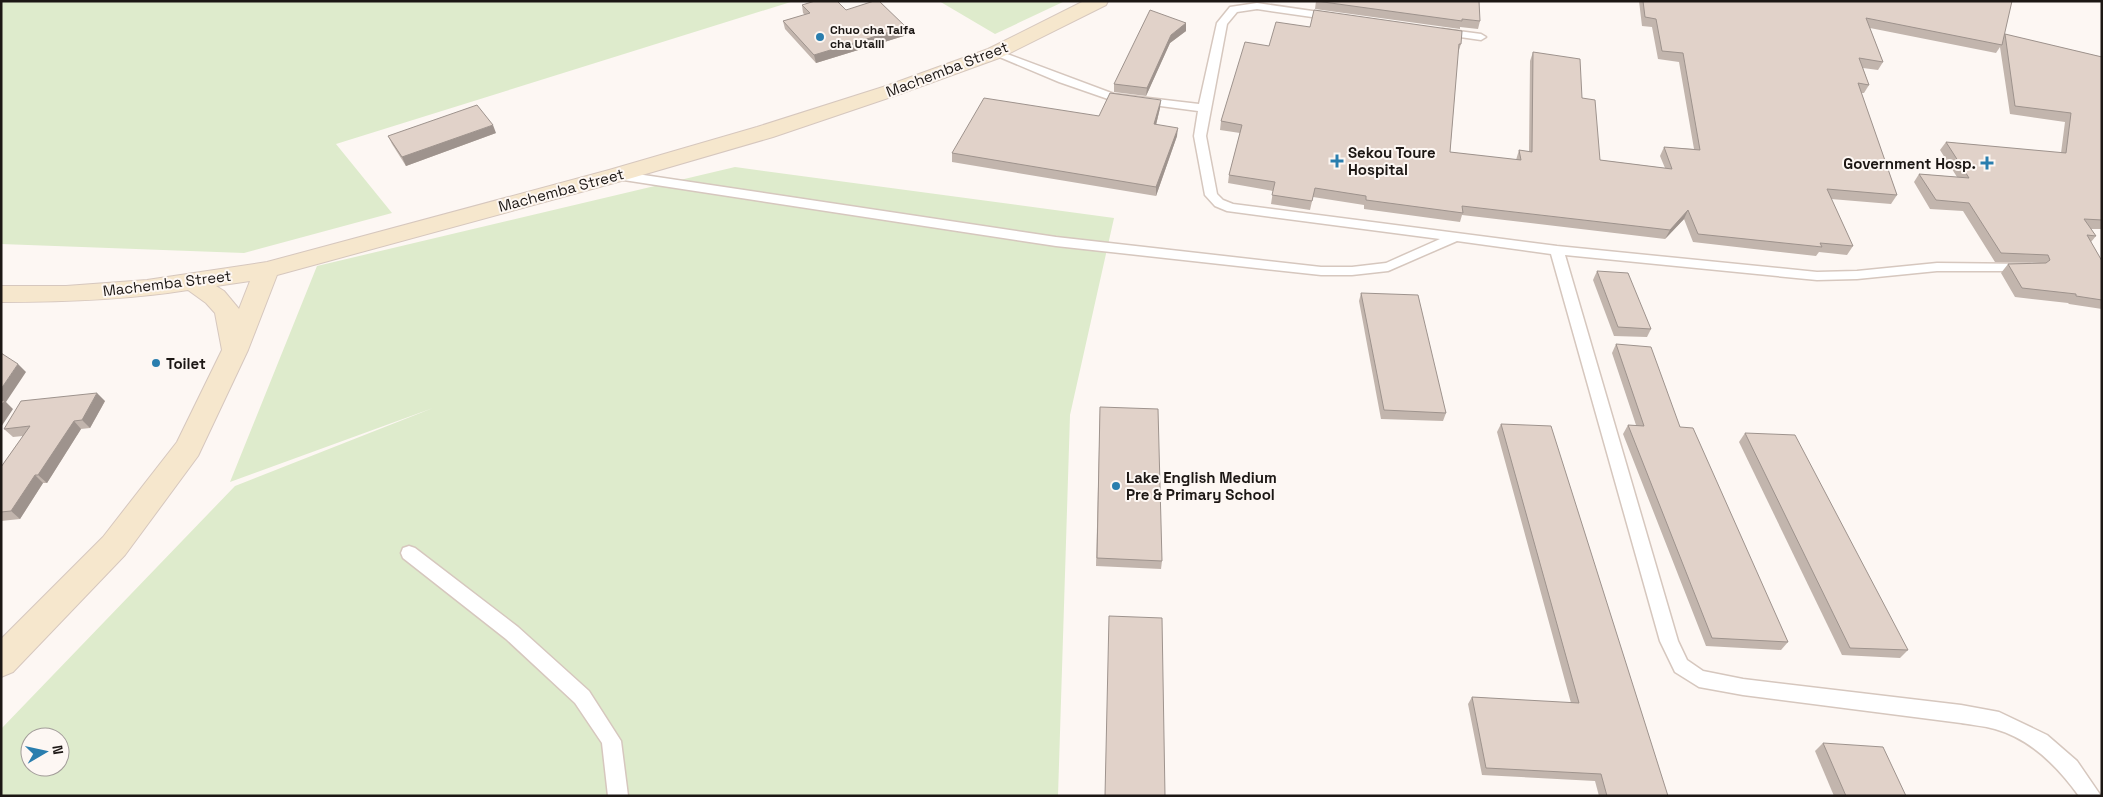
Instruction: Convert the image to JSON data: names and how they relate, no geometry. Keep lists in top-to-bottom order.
{
  "streets": {
    "main road": ["Machemba Street"]
  },
  "places": {
    "other": ["Chuo cha Taifa cha Utalii", "Toilet", "Lake English Medium Pre & Primary School"],
    "health": ["Sekou Toure Hospital", "Government Hosp."]
  },
  "north": "right"
}
